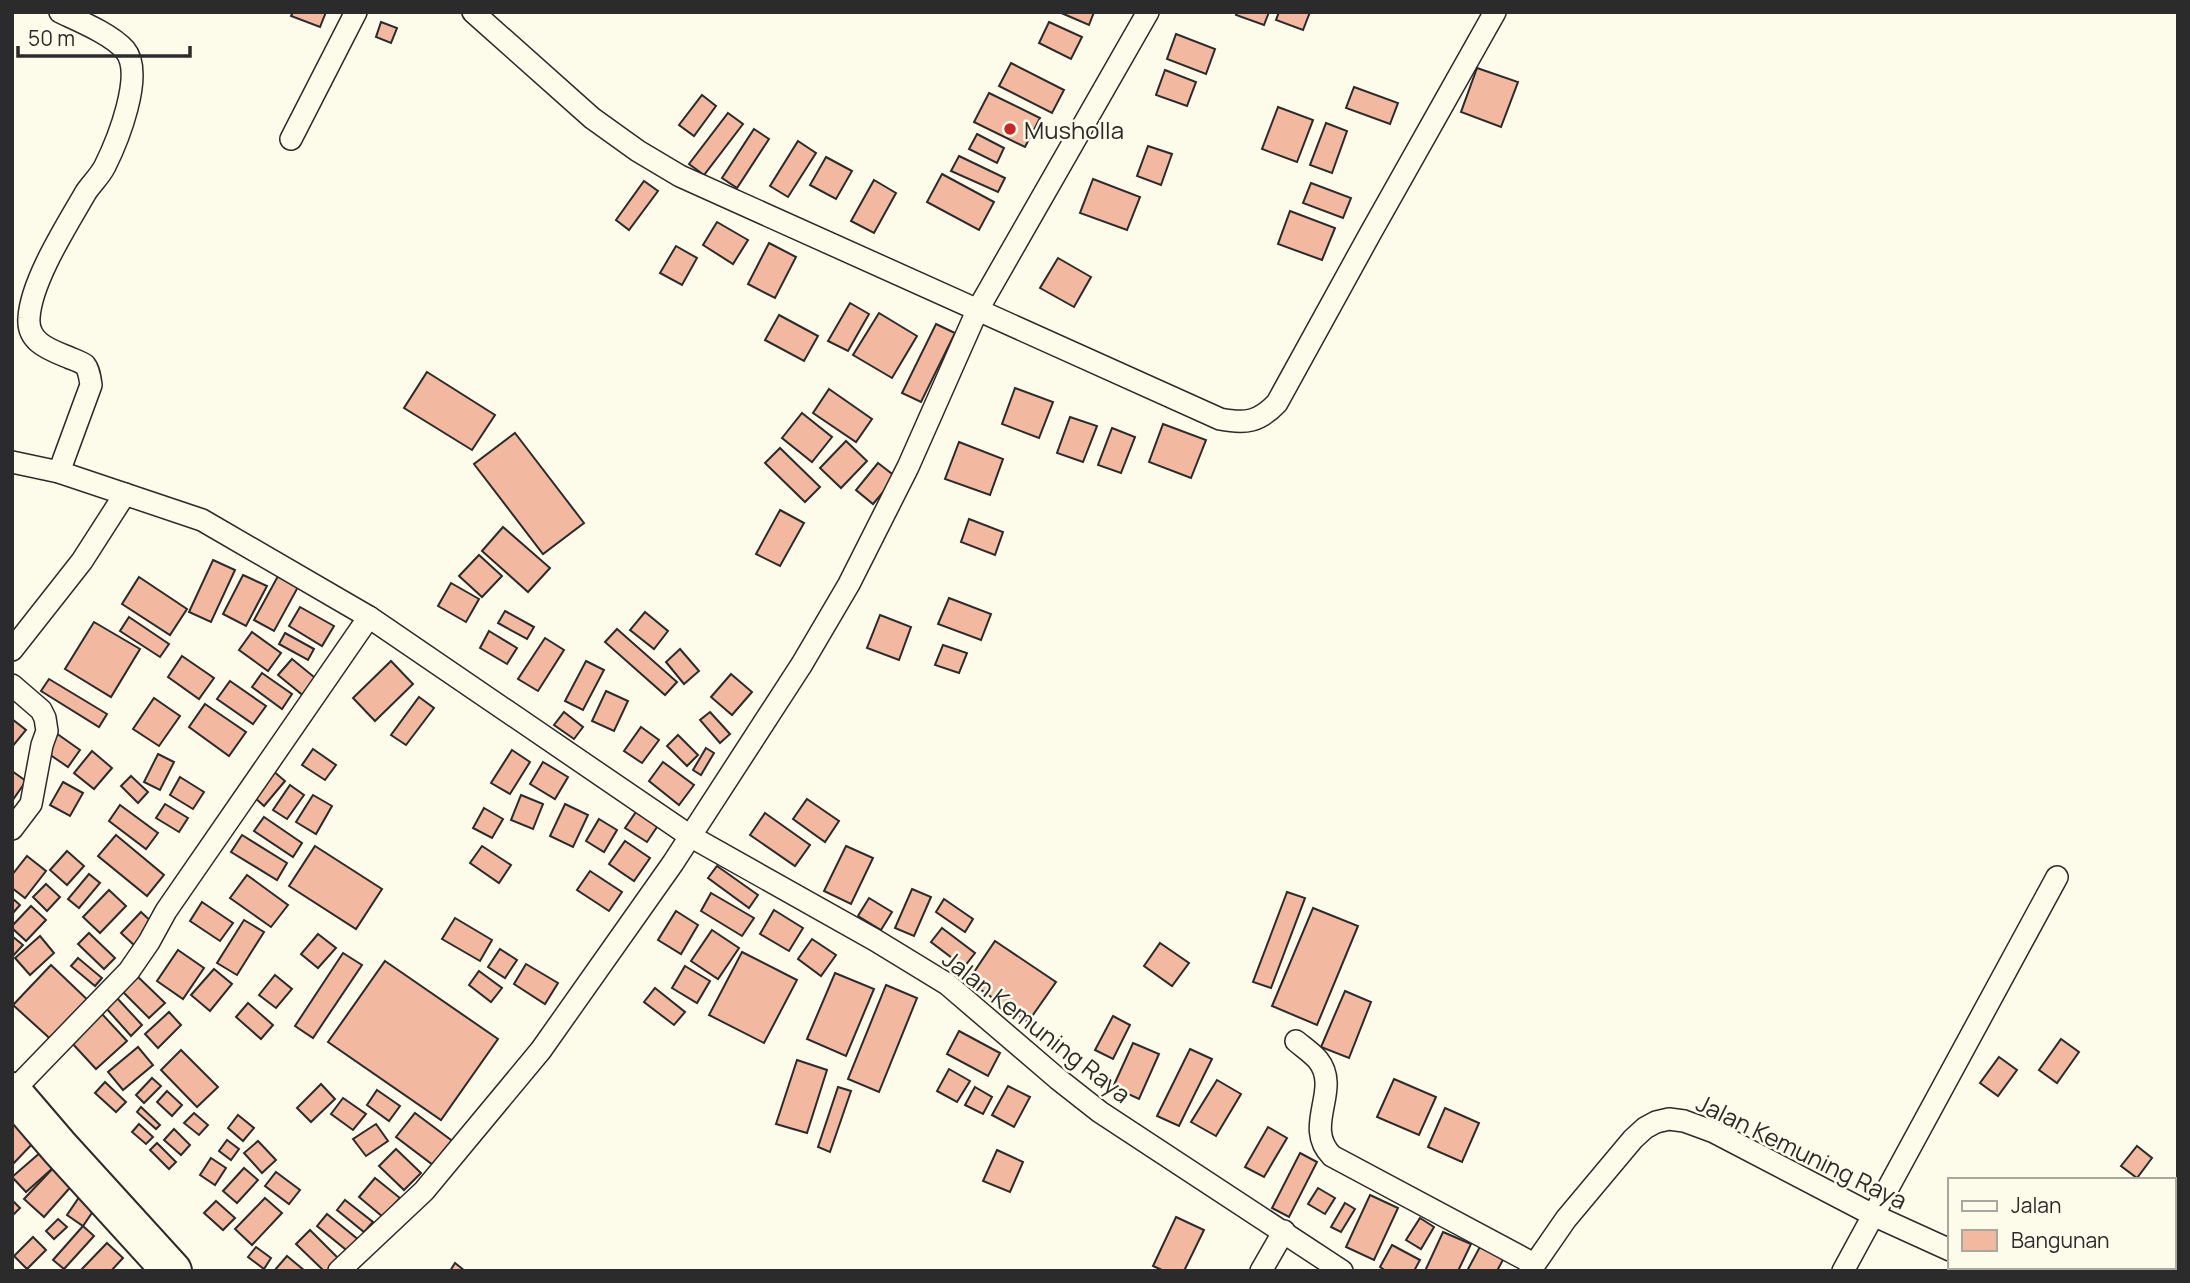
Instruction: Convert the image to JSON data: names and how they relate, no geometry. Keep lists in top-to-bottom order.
{
  "streets": {
    "street": ["Jalan Kemuning Raya"]
  },
  "places": ["Musholla"],
  "legend": ["Jalan", "Bangunan"],
  "scale_bar": "50 m"
}
